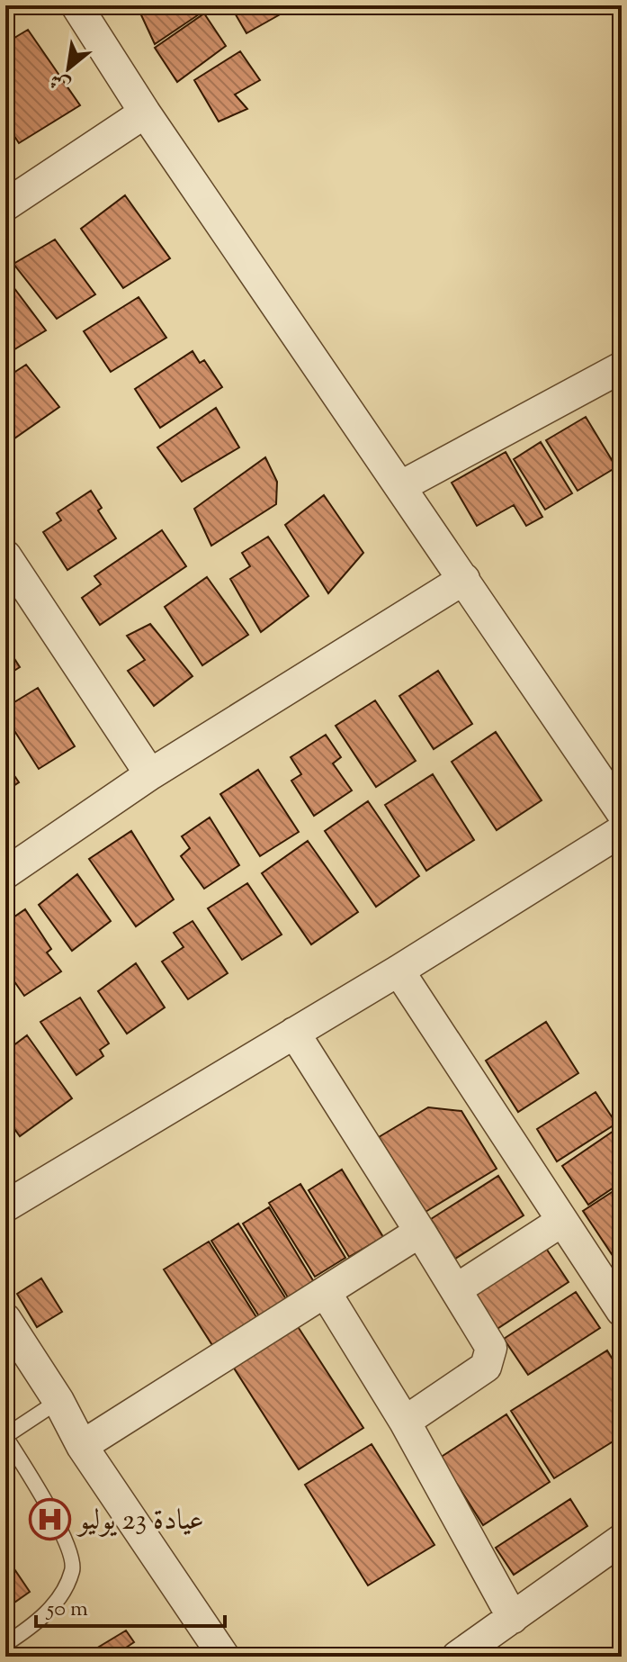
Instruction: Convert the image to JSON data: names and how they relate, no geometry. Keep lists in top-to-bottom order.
{
  "places": {
    "hospital": ["عيادة 23 يوليو"]
  },
  "scale_bar": "50 m",
  "north": "bottom left"
}
